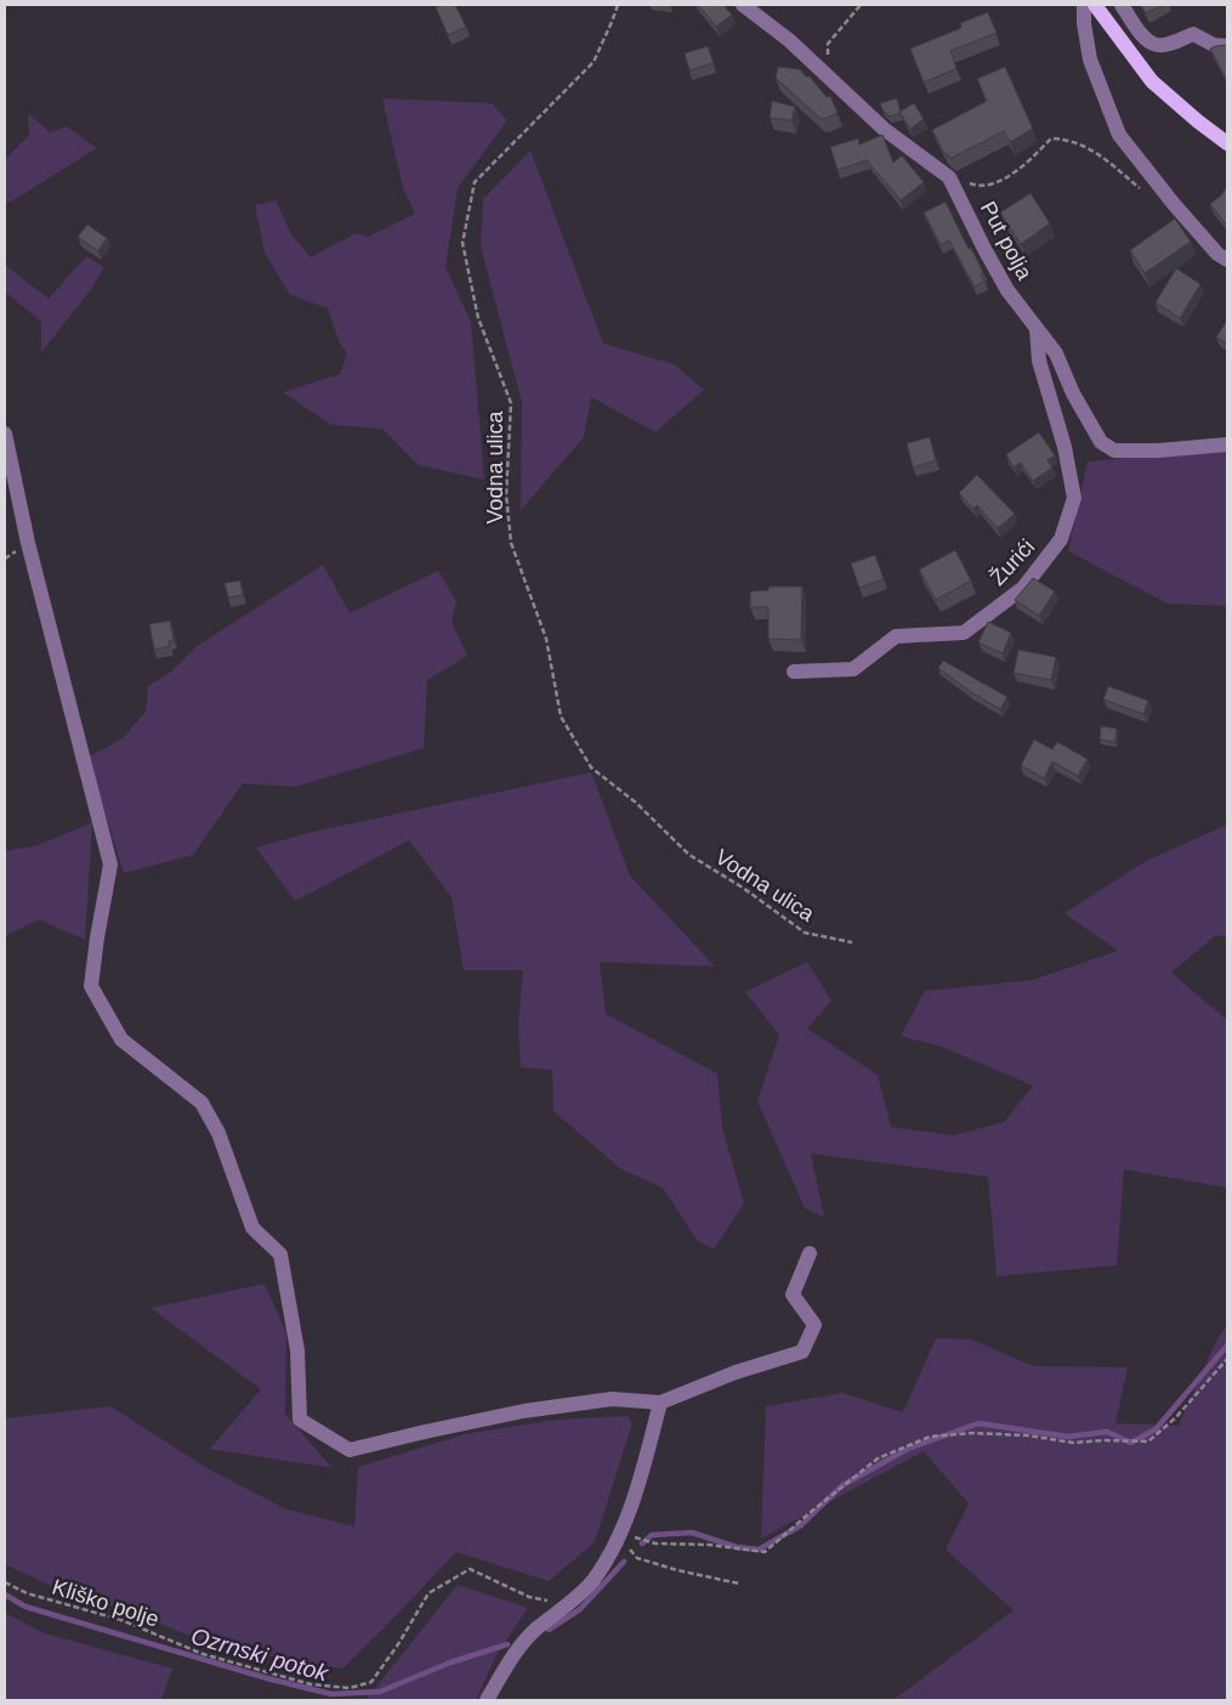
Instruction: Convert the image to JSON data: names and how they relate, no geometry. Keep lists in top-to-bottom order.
{
  "streets": {
    "street": ["Put polja", "Žurići"],
    "path": ["Vodna ulica", "Kliško polje"]
  },
  "crossings": [
    ["Put polja", "Žurići"]
  ],
  "water": ["Ozrnski potok"]
}
